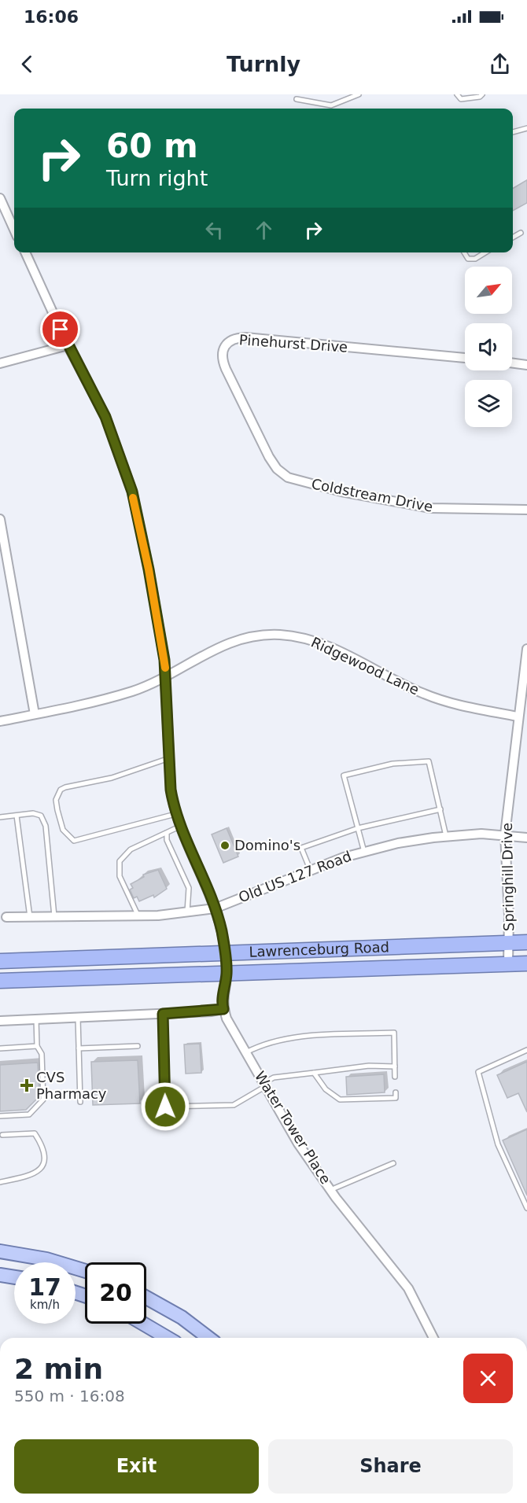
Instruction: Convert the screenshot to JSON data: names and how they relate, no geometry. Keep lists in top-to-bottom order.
{
  "streets": {
    "highway": ["Lawrenceburg Road"],
    "street": [
      "Pinehurst Drive",
      "Coldstream Drive",
      "Ridgewood Lane",
      "Old US 127 Road",
      "Springhill Drive",
      "Water Tower Place"
    ]
  },
  "crossings": [
    ["Pinehurst Drive", "Coldstream Drive"],
    ["Ridgewood Lane", "Springhill Drive"],
    ["Old US 127 Road", "Springhill Drive"],
    ["Springhill Drive", "Lawrenceburg Road"]
  ],
  "places": {
    "other": ["Domino's"],
    "health": ["CVS Pharmacy"]
  },
  "north": "top right",
  "page": {
    "status": "16:06",
    "header": "Turnly",
    "turn": ["60 m", "Turn right"],
    "speed": "17 km/h",
    "limit": "20",
    "heading": ["2 min", "550 m · 16:08"],
    "buttons": ["Exit", "Share"]
  }
}
